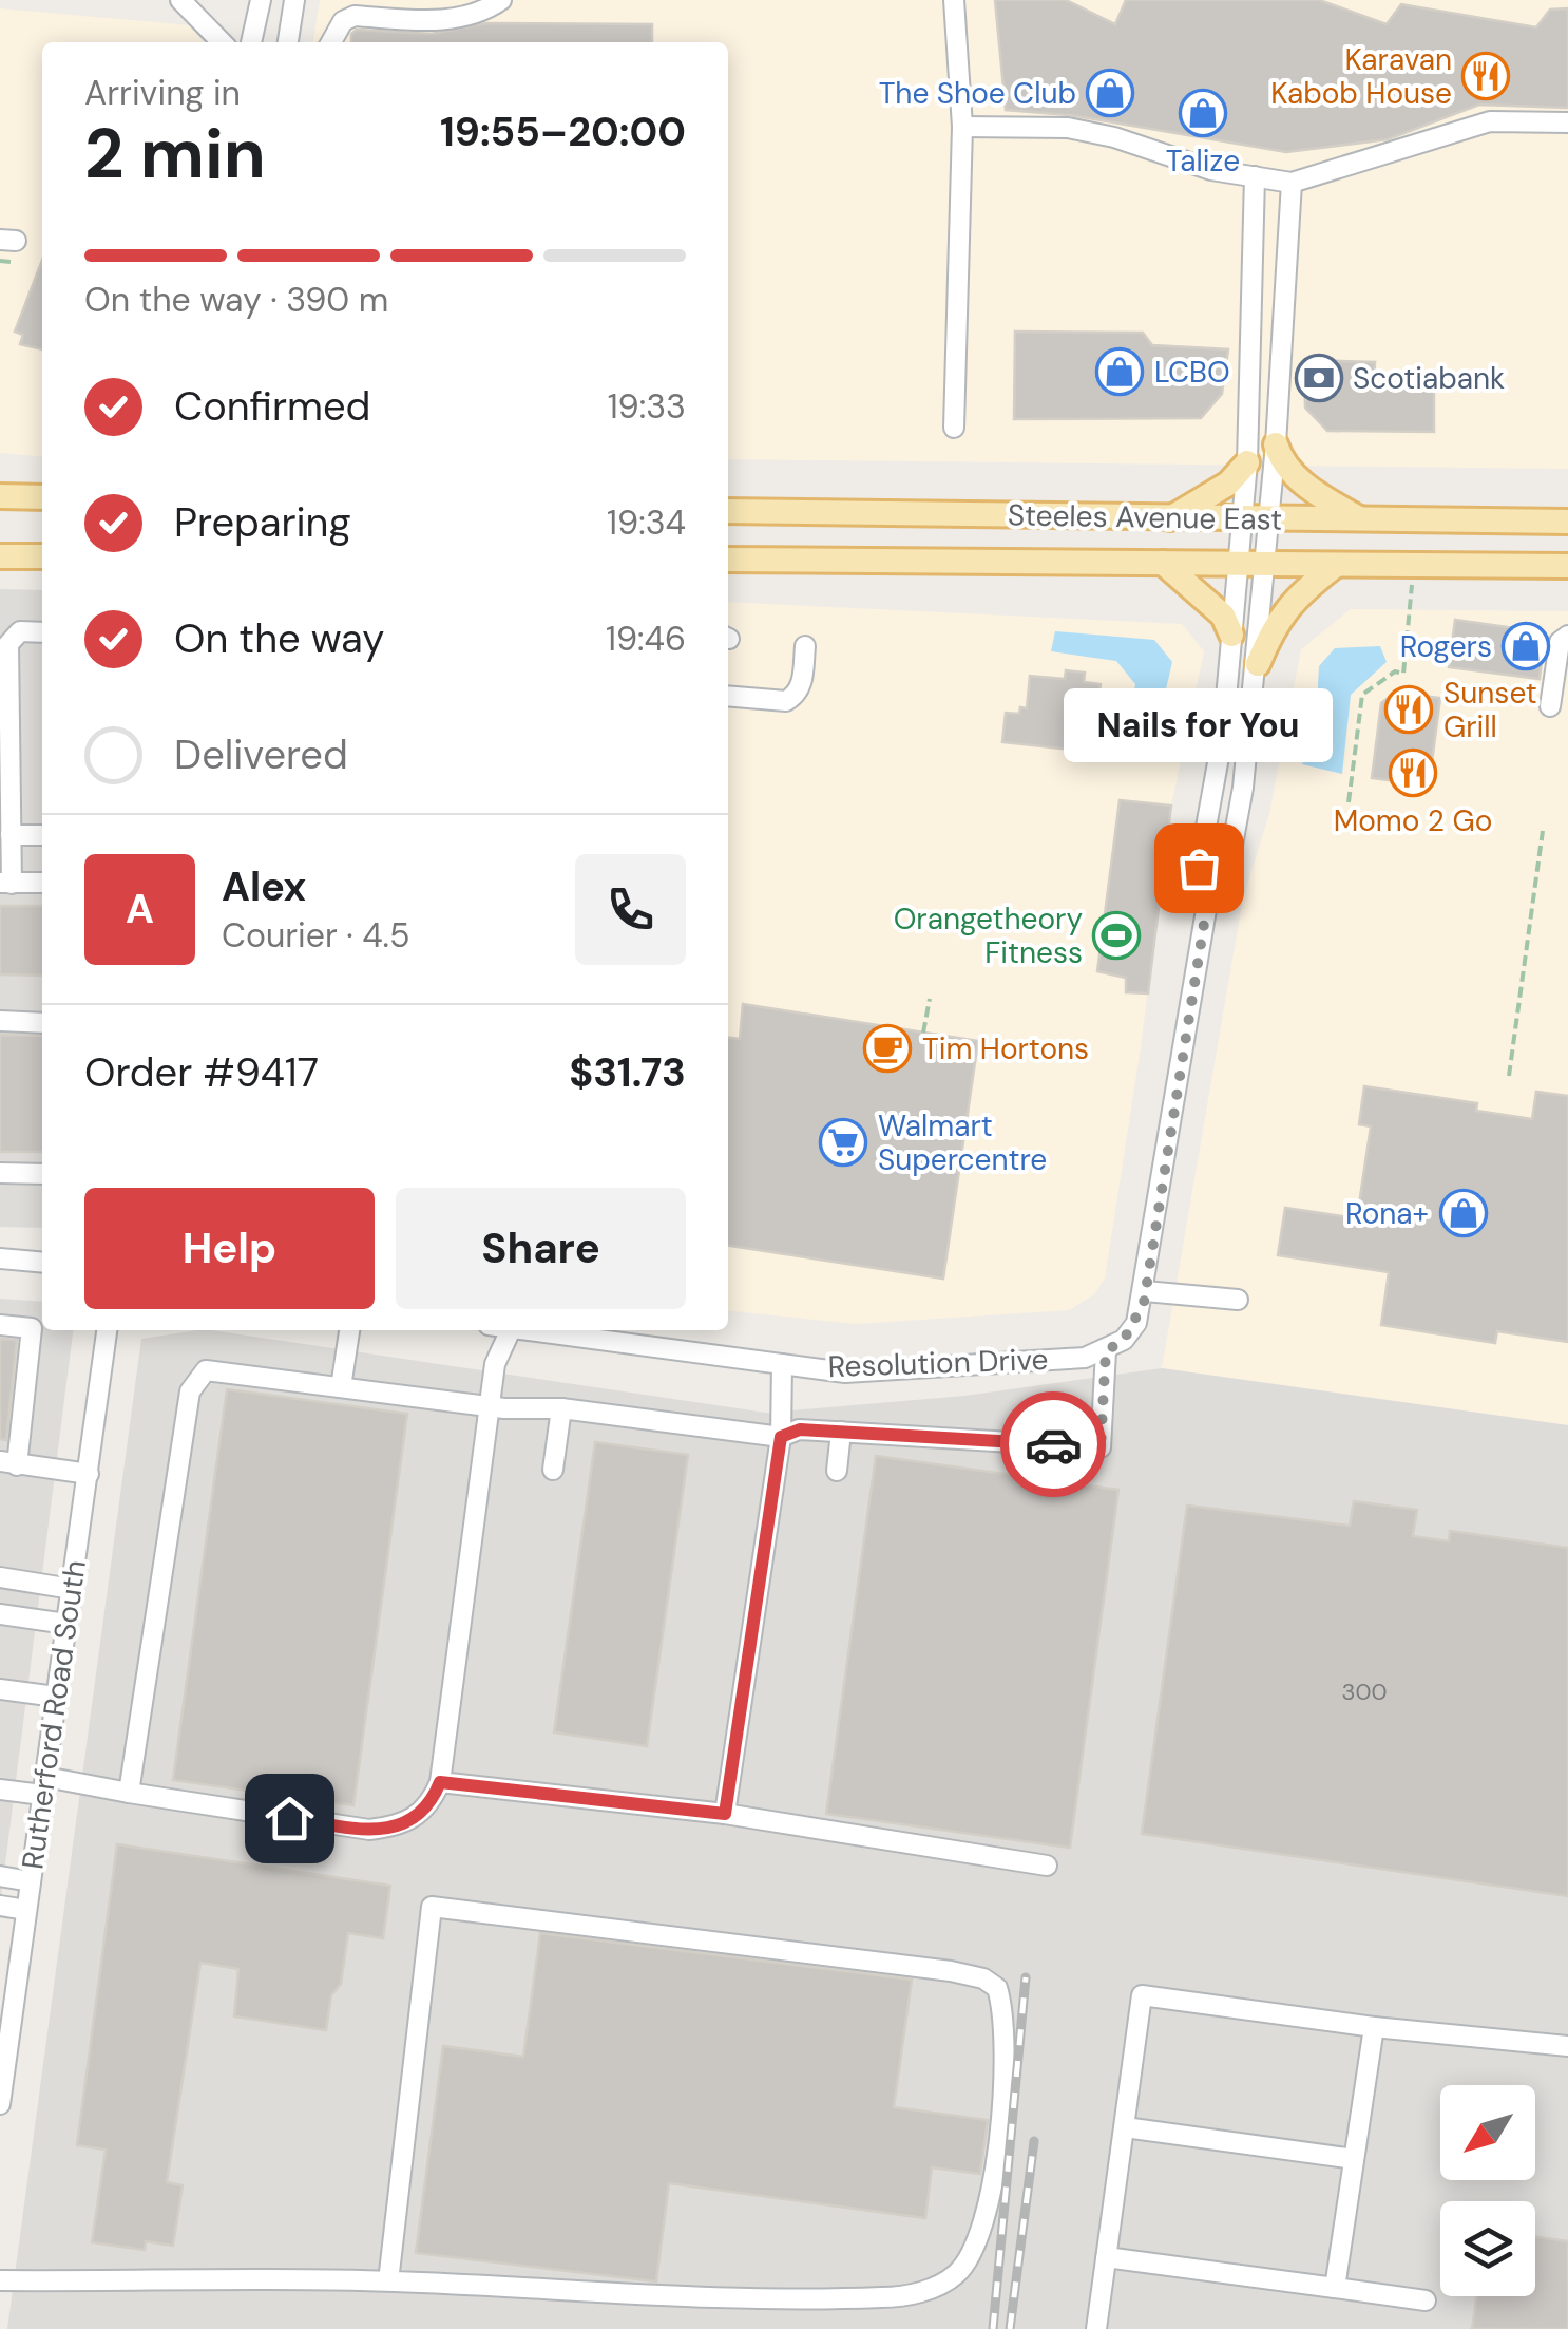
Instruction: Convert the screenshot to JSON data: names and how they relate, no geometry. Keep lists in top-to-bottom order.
{
  "streets": {
    "main road": ["Steeles Avenue East"],
    "street": ["Resolution Drive", "Rutherford Road South"]
  },
  "places": {
    "restaurant": ["Karavan Kabob House", "Sunset Grill", "Momo 2 Go"],
    "shop": [
      "The Shoe Club",
      "Talize",
      "LCBO",
      "Rogers",
      "Rona+"
    ],
    "bank": ["Scotiabank"],
    "other": ["Nails for You"],
    "sports": ["Orangetheory Fitness"],
    "cafe": ["Tim Hortons"],
    "supermarket": ["Walmart Supercentre"]
  },
  "house_numbers": ["300"],
  "north": "bottom left",
  "page": {
    "heading": ["2 min", "Arriving in", "19:55–20:00"],
    "panel": [
      "Alex",
      "Courier · 4.5",
      "Order #9417",
      "$31.73"
    ],
    "bar": "On the way · 390 m",
    "list": [
      ["Confirmed", "19:33"],
      ["Preparing", "19:34"],
      ["On the way", "19:46"],
      "Delivered"
    ],
    "bubble": "Nails for You",
    "round": "A",
    "buttons": ["Help", "Share"]
  }
}
